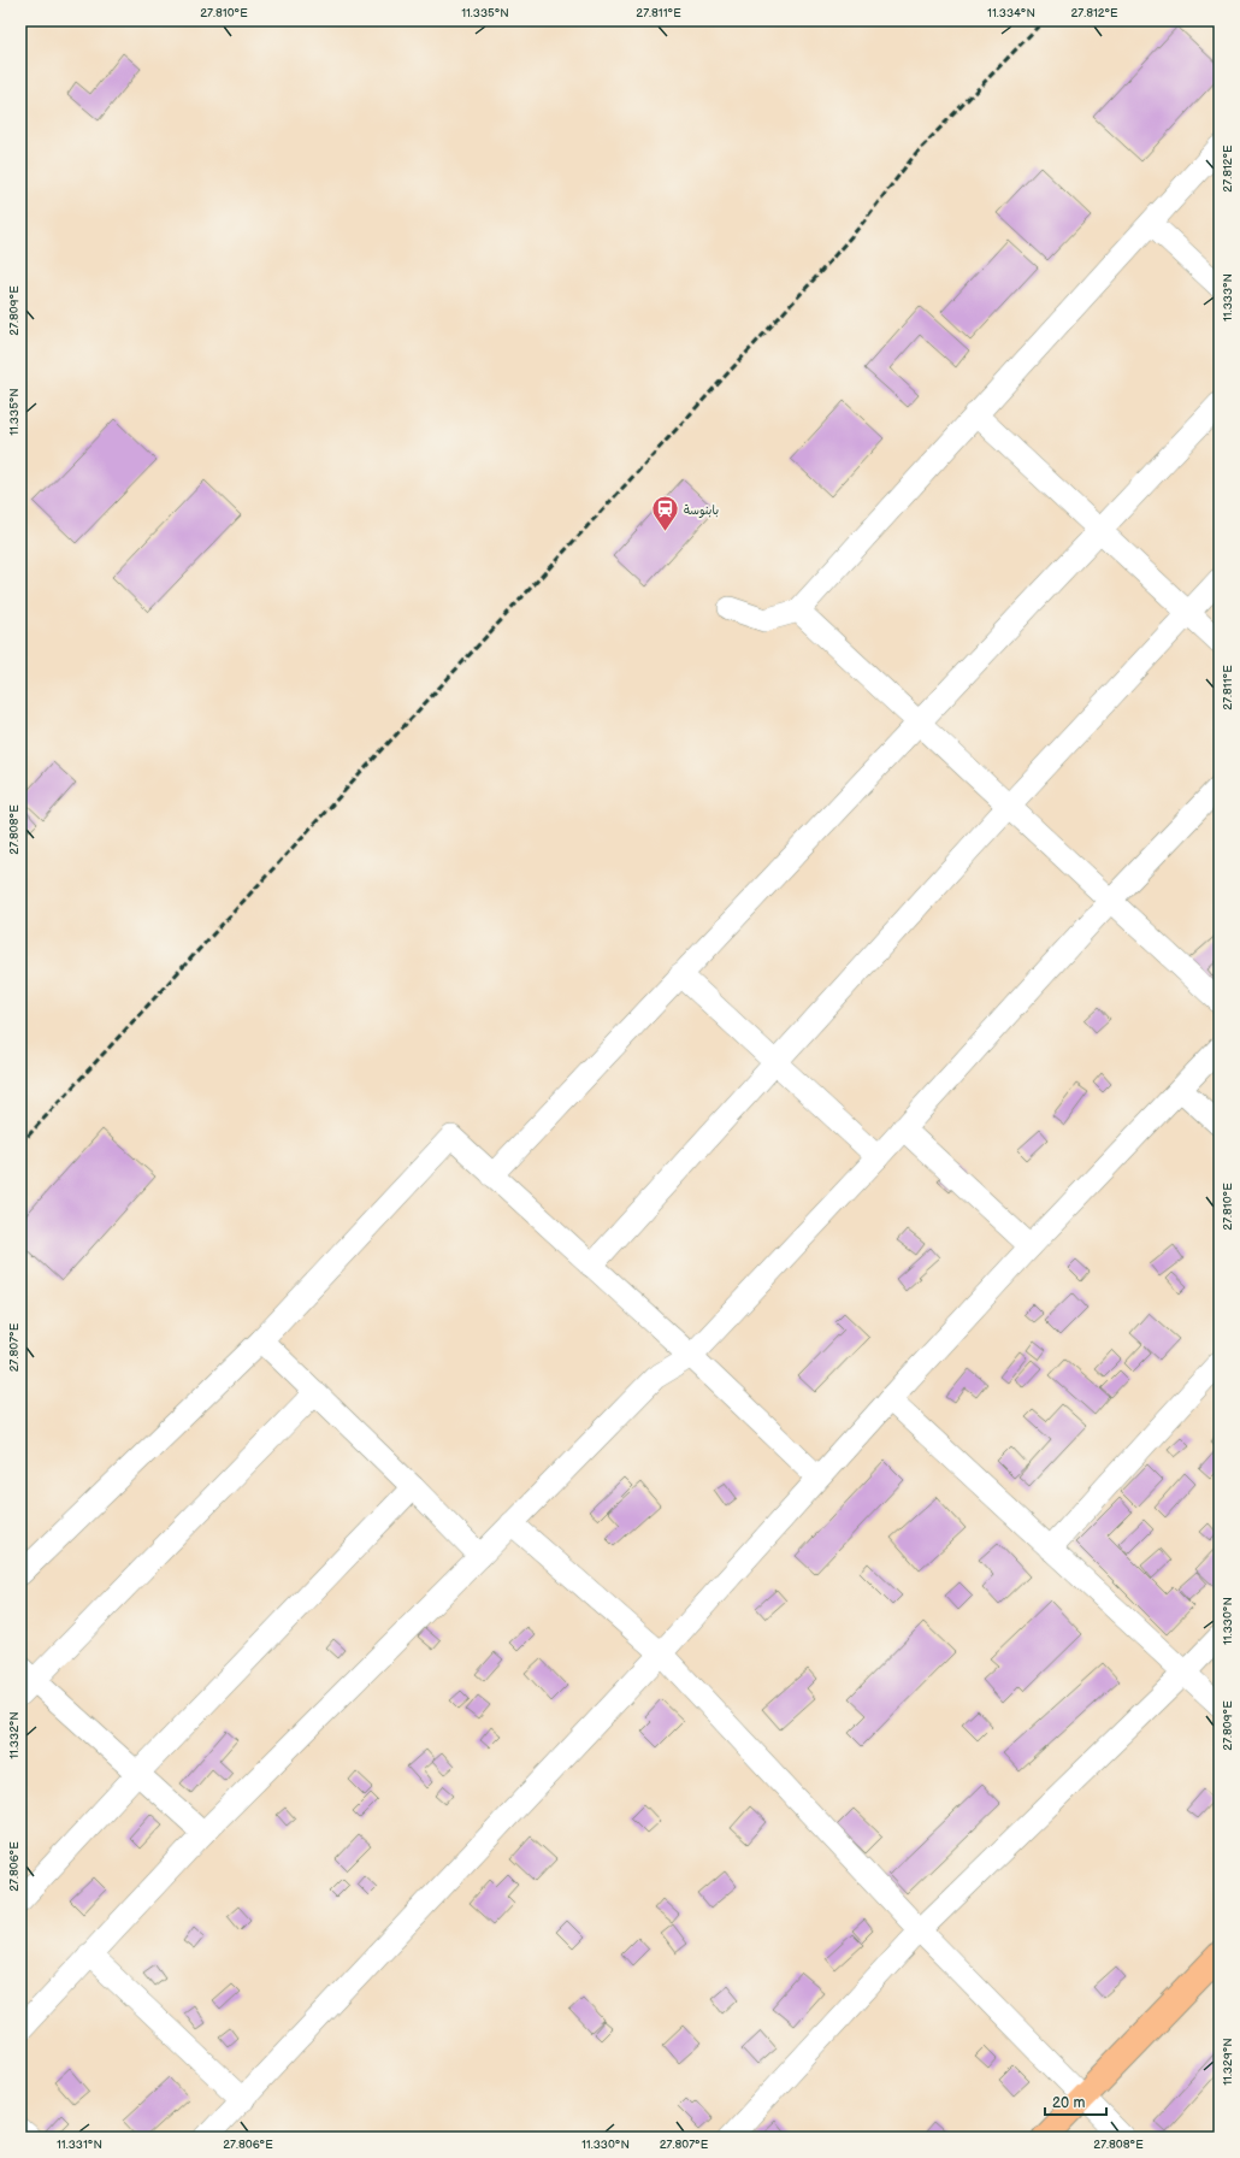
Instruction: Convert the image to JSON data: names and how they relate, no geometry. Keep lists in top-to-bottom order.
{
  "places": {
    "station": ["بابنوسة"]
  },
  "scale_bar": "20 m",
  "coordinates": [
    "27.810°E",
    "11.335°N",
    "27.811°E",
    "11.334°N",
    "27.812°E",
    "11.333°N",
    "27.809°E",
    "27.808°E",
    "27.807°E",
    "11.330°N",
    "11.332°N",
    "27.806°E",
    "11.329°N",
    "11.331°N"
  ]
}
